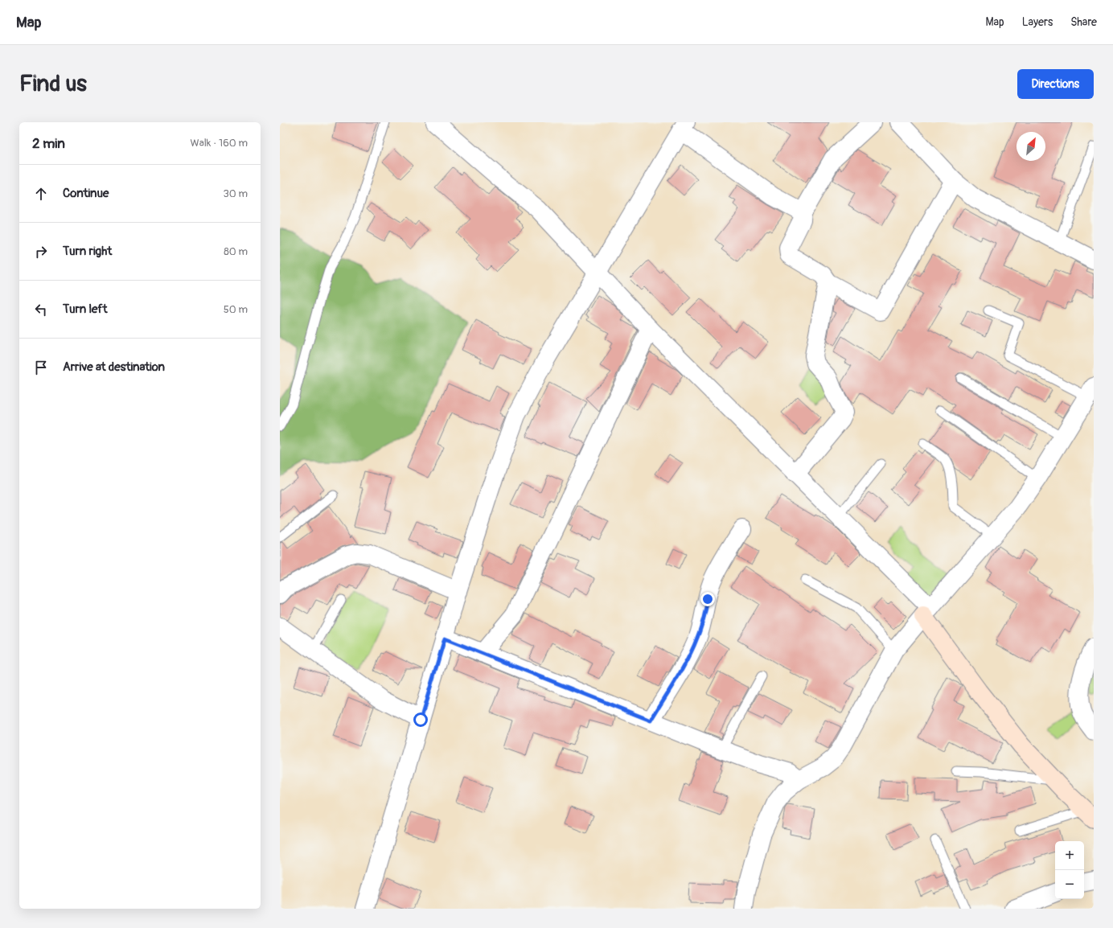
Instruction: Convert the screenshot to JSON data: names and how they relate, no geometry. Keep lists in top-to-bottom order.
{
  "north": "top right",
  "page": {
    "header": "Map",
    "nav": ["Map", "Layers", "Share"],
    "buttons": "Directions",
    "title": "Find us",
    "heading": ["2 min", "Walk · 160 m"],
    "list": [
      ["Continue", "30 m"],
      ["Turn right", "80 m"],
      ["Turn left", "50 m"],
      "Arrive at destination"
    ],
    "map_buttons": ["+", "−"]
  }
}
